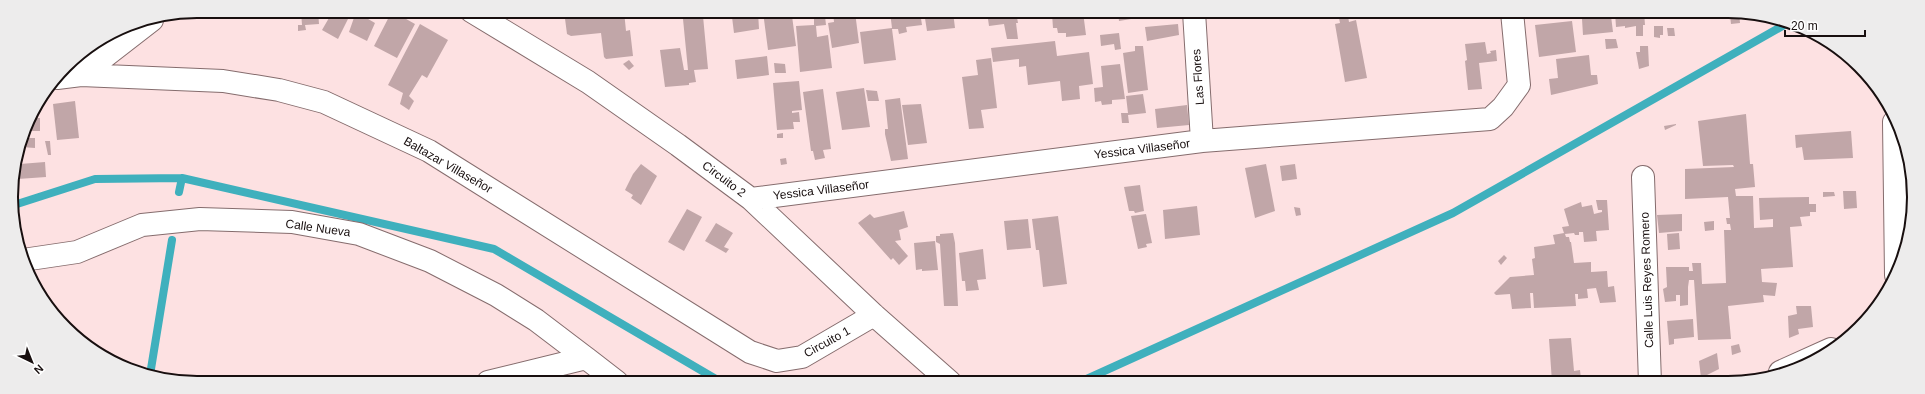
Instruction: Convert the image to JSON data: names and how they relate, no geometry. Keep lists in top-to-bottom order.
{
  "streets": {
    "street": [
      "Las Flores",
      "Yessica Villaseñor",
      "Baltazar Villaseñor",
      "Circuito 2",
      "Calle Nueva",
      "Calle Luis Reyes Romero",
      "Circuito 1"
    ]
  },
  "crossings": [
    ["Las Flores", "Yessica Villaseñor"],
    ["Yessica Villaseñor", "Circuito 2"],
    ["Baltazar Villaseñor", "Circuito 1"],
    ["Circuito 2", "Circuito 1"]
  ],
  "scale_bar": "20 m",
  "north": "bottom right"
}
